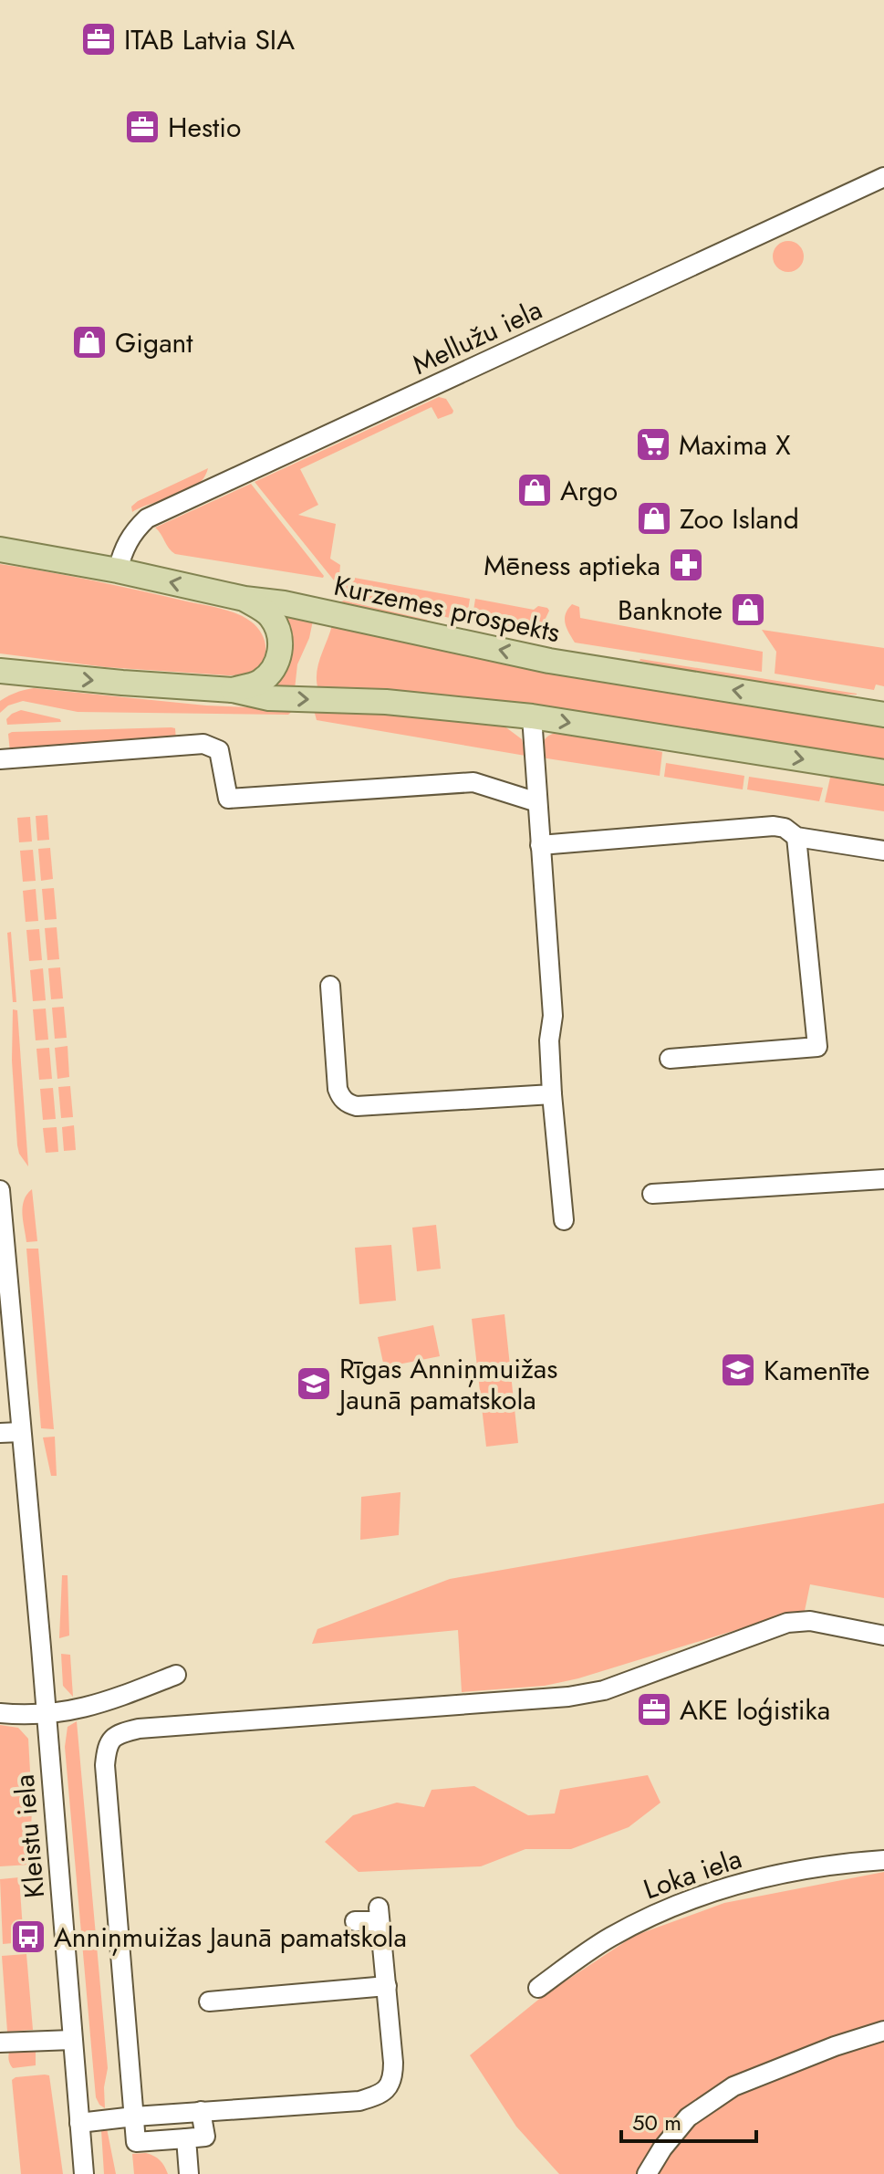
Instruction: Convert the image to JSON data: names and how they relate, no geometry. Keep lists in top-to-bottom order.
{
  "streets": {
    "main road": ["Kurzemes prospekts"],
    "street": ["Mellužu iela", "Kleistu iela", "Loka iela"]
  },
  "crossings": [
    ["Mellužu iela", "Kurzemes prospekts"]
  ],
  "places": {
    "office": ["ITAB Latvia SIA", "Hestio", "AKE loģistika"],
    "shop": [
      "Gigant",
      "Argo",
      "Zoo Island",
      "Banknote"
    ],
    "supermarket": ["Maxima X"],
    "pharmacy": ["Mēness aptieka"],
    "school or university": ["Kamenīte", "Rīgas Anniņmuižas Jaunā pamatskola"],
    "bus stop": ["Anniņmuižas Jaunā pamatskola"]
  },
  "scale_bar": "50 m"
}
